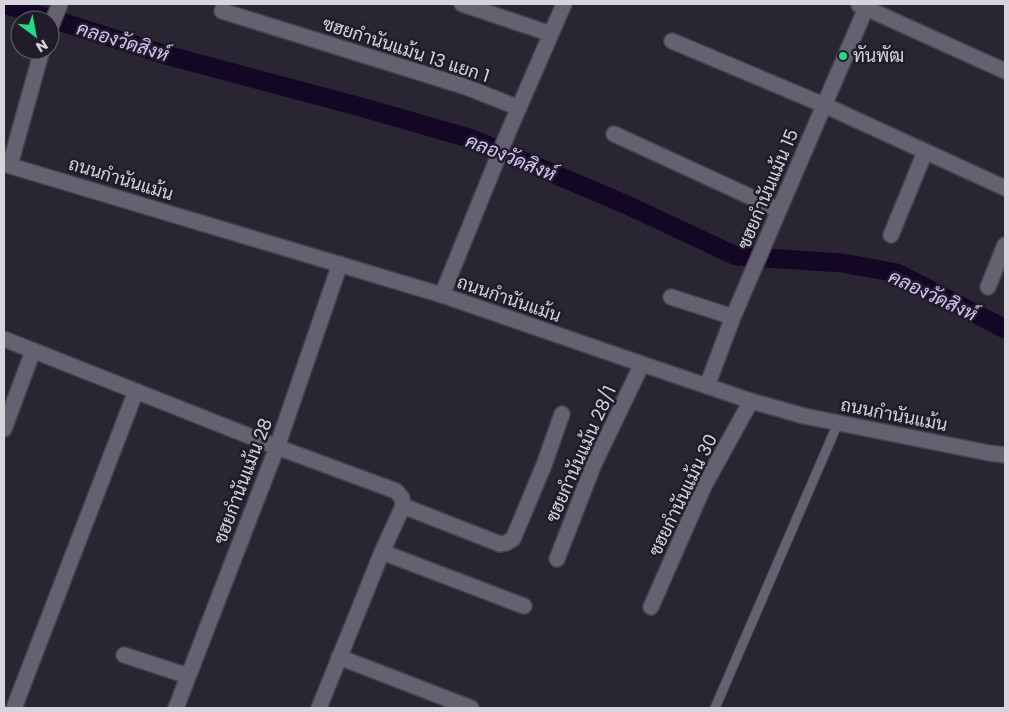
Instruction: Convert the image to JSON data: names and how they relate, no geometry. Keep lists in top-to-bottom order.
{
  "streets": {
    "street": [
      "ซฮยกำนันแม้น 13 แยก 1",
      "ถนนกำนันแม้น",
      "ซฮยกำนันแม้น 15",
      "ซฮยกำนันแม้น 28/1",
      "ซฮยกำนันแม้น 28",
      "ซฮยกำนันแม้น 30"
    ]
  },
  "crossings": [
    ["ถนนกำนันแม้น", "ซฮยกำนันแม้น 15"],
    ["ถนนกำนันแม้น", "ซฮยกำนันแม้น 28/1"],
    ["ถนนกำนันแม้น", "ซฮยกำนันแม้น 28"],
    ["ถนนกำนันแม้น", "ซฮยกำนันแม้น 30"]
  ],
  "water": ["คลองวัดสิงห์"],
  "places": ["ทันพัฒ"],
  "north": "bottom right"
}
